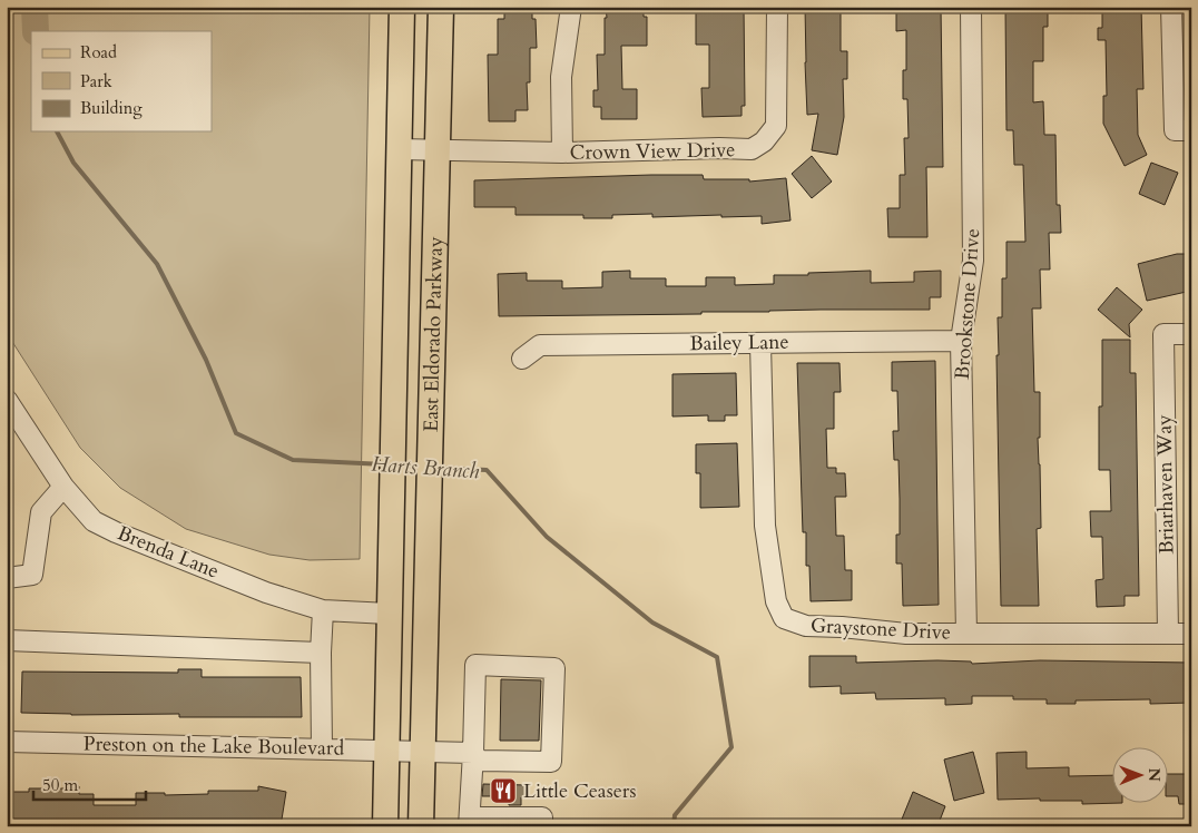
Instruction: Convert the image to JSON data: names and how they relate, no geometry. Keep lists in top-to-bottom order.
{
  "streets": {
    "main road": ["East Eldorado Parkway"],
    "street": [
      "Crown View Drive",
      "Brookstone Drive",
      "Bailey Lane",
      "Briarhaven Way",
      "Brenda Lane",
      "Graystone Drive",
      "Preston on the Lake Boulevard"
    ]
  },
  "crossings": [
    ["Crown View Drive", "East Eldorado Parkway"],
    ["Brookstone Drive", "Bailey Lane"],
    ["Brookstone Drive", "Graystone Drive"],
    ["East Eldorado Parkway", "Brenda Lane"],
    ["East Eldorado Parkway", "Preston on the Lake Boulevard"],
    ["Bailey Lane", "Graystone Drive"],
    ["Briarhaven Way", "Graystone Drive"]
  ],
  "water": ["Harts Branch"],
  "places": {
    "restaurant": ["Little Ceasers"]
  },
  "legend": ["Road", "Park", "Building"],
  "scale_bar": "50 m",
  "north": "right"
}
